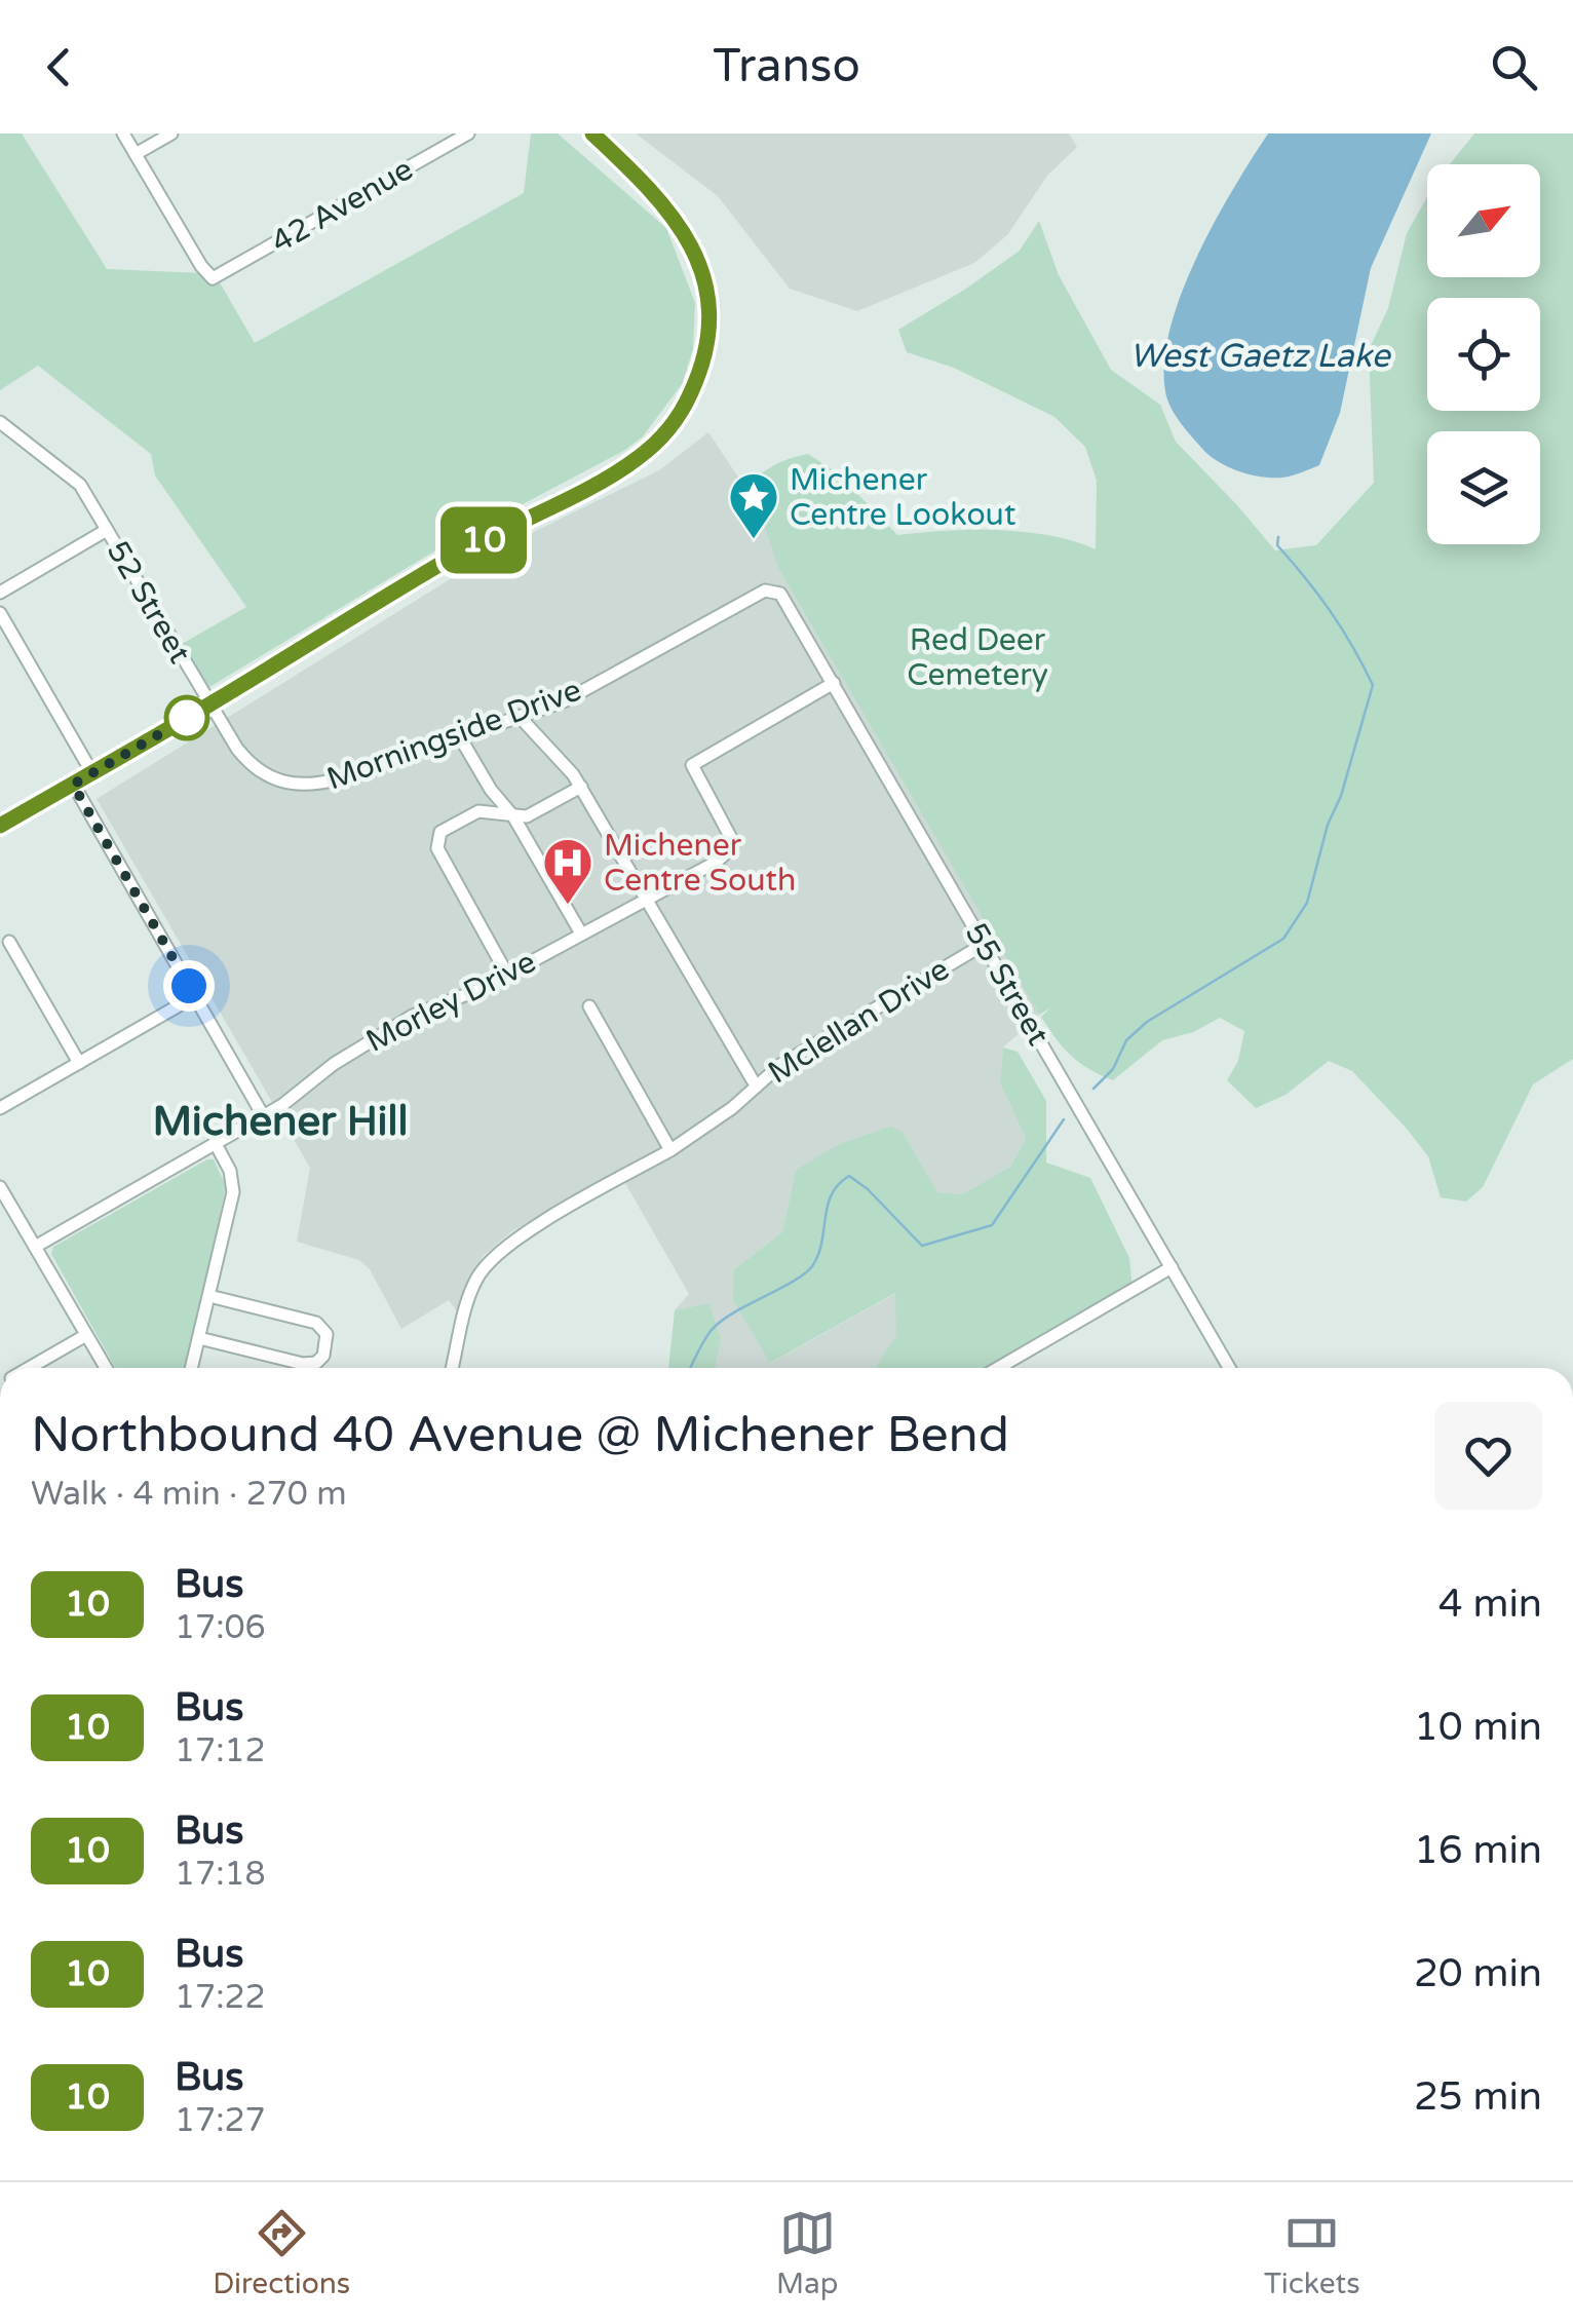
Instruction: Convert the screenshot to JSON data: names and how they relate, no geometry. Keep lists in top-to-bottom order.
{
  "streets": {
    "street": [
      "42 Avenue",
      "52 Street",
      "Morningside Drive",
      "55 Street",
      "Morley Drive",
      "Mclellan Drive"
    ]
  },
  "crossings": [
    ["52 Street", "Morningside Drive"],
    ["Morningside Drive", "55 Street"],
    ["55 Street", "Morley Drive"],
    ["55 Street", "Mclellan Drive"]
  ],
  "districts": ["Michener Hill"],
  "water": ["West Gaetz Lake"],
  "parks": ["Red Deer Cemetery"],
  "places": {
    "place": ["Michener Centre Lookout"],
    "hospital": ["Michener Centre South"]
  },
  "lines": ["bus line 10"],
  "north": "top right",
  "page": {
    "header": "Transo",
    "on_map": "10",
    "heading": ["Northbound 40 Avenue @ Michener Bend", "Walk · 4 min · 270 m"],
    "list": [
      {
        "mark": "10",
        "name": "Bus",
        "note": "17:06",
        "value": "4 min"
      },
      {
        "mark": "10",
        "name": "Bus",
        "note": "17:12",
        "value": "10 min"
      },
      {
        "mark": "10",
        "name": "Bus",
        "note": "17:18",
        "value": "16 min"
      },
      {
        "mark": "10",
        "name": "Bus",
        "note": "17:22",
        "value": "20 min"
      },
      {
        "mark": "10",
        "name": "Bus",
        "note": "17:27",
        "value": "25 min"
      }
    ],
    "tabs": ["Directions", "Map", "Tickets"]
  }
}
